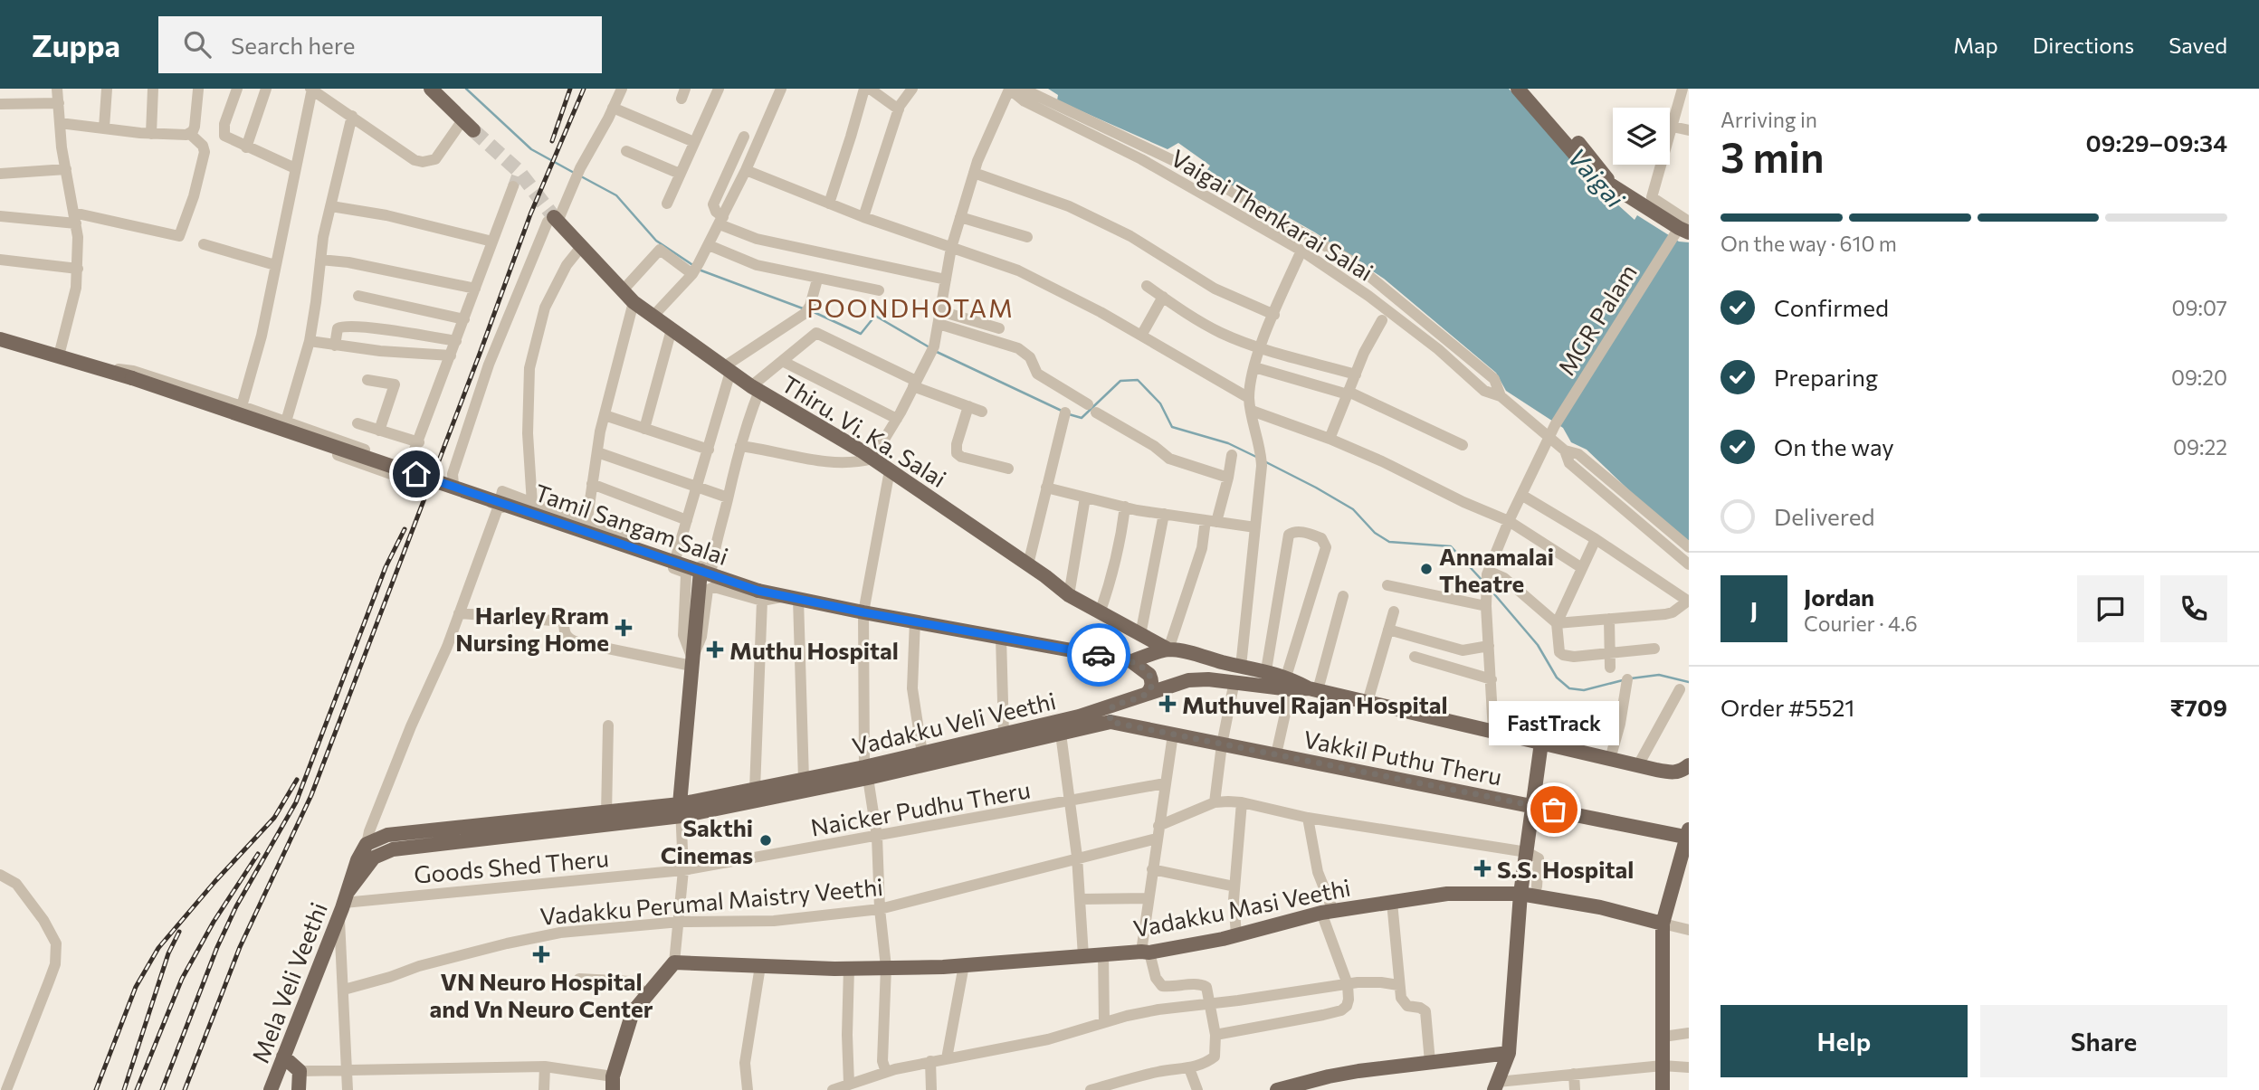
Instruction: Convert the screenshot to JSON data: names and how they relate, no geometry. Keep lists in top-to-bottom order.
{
  "streets": {
    "main road": [
      "Thiru. Vi. Ka. Salai",
      "Tamil Sangam Salai",
      "Vadakku Veli Veethi",
      "Vakkil Puthu Theru",
      "Vadakku Masi Veethi",
      "Mela Veli Veethi"
    ],
    "street": [
      "Vaigai Thenkarai Salai",
      "MGR Palam",
      "Naicker Pudhu Theru",
      "Goods Shed Theru",
      "Vadakku Perumal Maistry Veethi"
    ]
  },
  "crossings": [
    ["Vaigai Thenkarai Salai", "MGR Palam"],
    ["MGR Palam", "Vadakku Veli Veethi"],
    ["Thiru. Vi. Ka. Salai", "Vadakku Veli Veethi"],
    ["Vadakku Veli Veethi", "Vakkil Puthu Theru"],
    ["Vadakku Veli Veethi", "Mela Veli Veethi"],
    ["Naicker Pudhu Theru", "Goods Shed Theru"],
    ["Goods Shed Theru", "Mela Veli Veethi"]
  ],
  "districts": ["POONDHOTAM"],
  "water": ["Vaigai"],
  "places": {
    "other": ["Annamalai Theatre", "FastTrack", "Sakthi Cinemas"],
    "health": [
      "Harley Rram Nursing Home",
      "Muthu Hospital",
      "Muthuvel Rajan Hospital",
      "S.S. Hospital",
      "VN Neuro Hospital and Vn Neuro Center"
    ]
  },
  "page": {
    "header": "Zuppa",
    "search": "Search here",
    "nav": ["Map", "Directions", "Saved"],
    "heading": ["3 min", "Arriving in", "09:29–09:34"],
    "panel": [
      "Jordan",
      "Courier · 4.6",
      "Order #5521",
      "₹709"
    ],
    "bar": "On the way · 610 m",
    "list": [
      ["Confirmed", "09:07"],
      ["Preparing", "09:20"],
      ["On the way", "09:22"],
      "Delivered"
    ],
    "round": "J",
    "bubble": "FastTrack",
    "buttons": ["Help", "Share"]
  }
}
